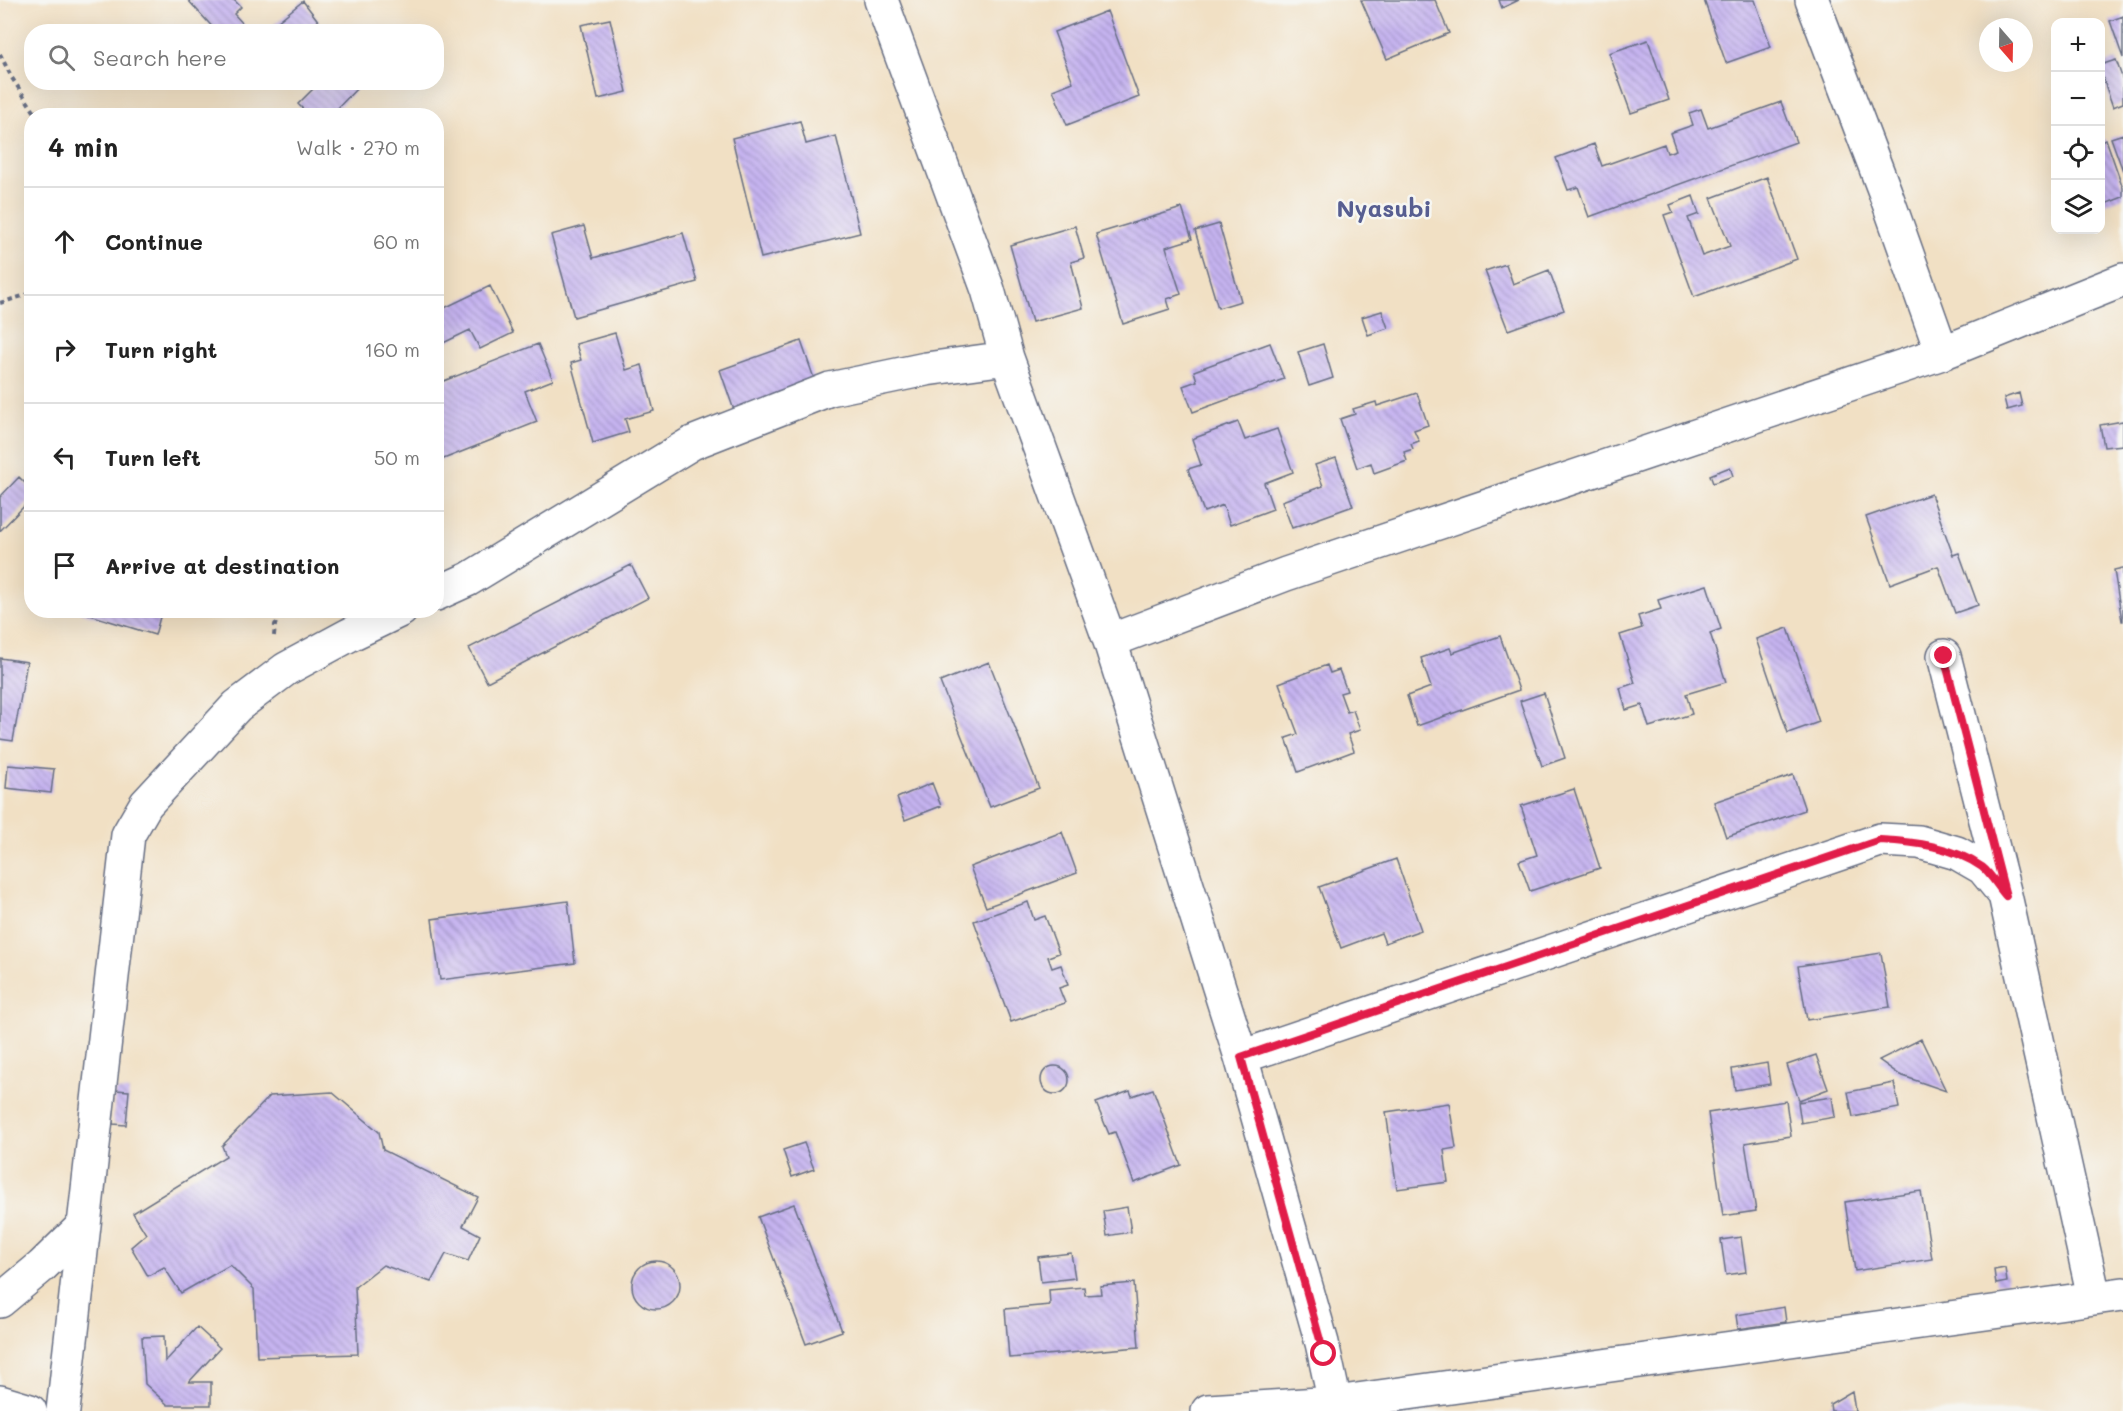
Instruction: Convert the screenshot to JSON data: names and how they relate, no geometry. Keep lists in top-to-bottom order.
{
  "districts": ["Nyasubi"],
  "north": "bottom",
  "page": {
    "map_buttons": ["+", "−"],
    "search": "Search here",
    "heading": ["4 min", "Walk · 270 m"],
    "list": [
      ["Continue", "60 m"],
      ["Turn right", "160 m"],
      ["Turn left", "50 m"],
      "Arrive at destination"
    ]
  }
}
